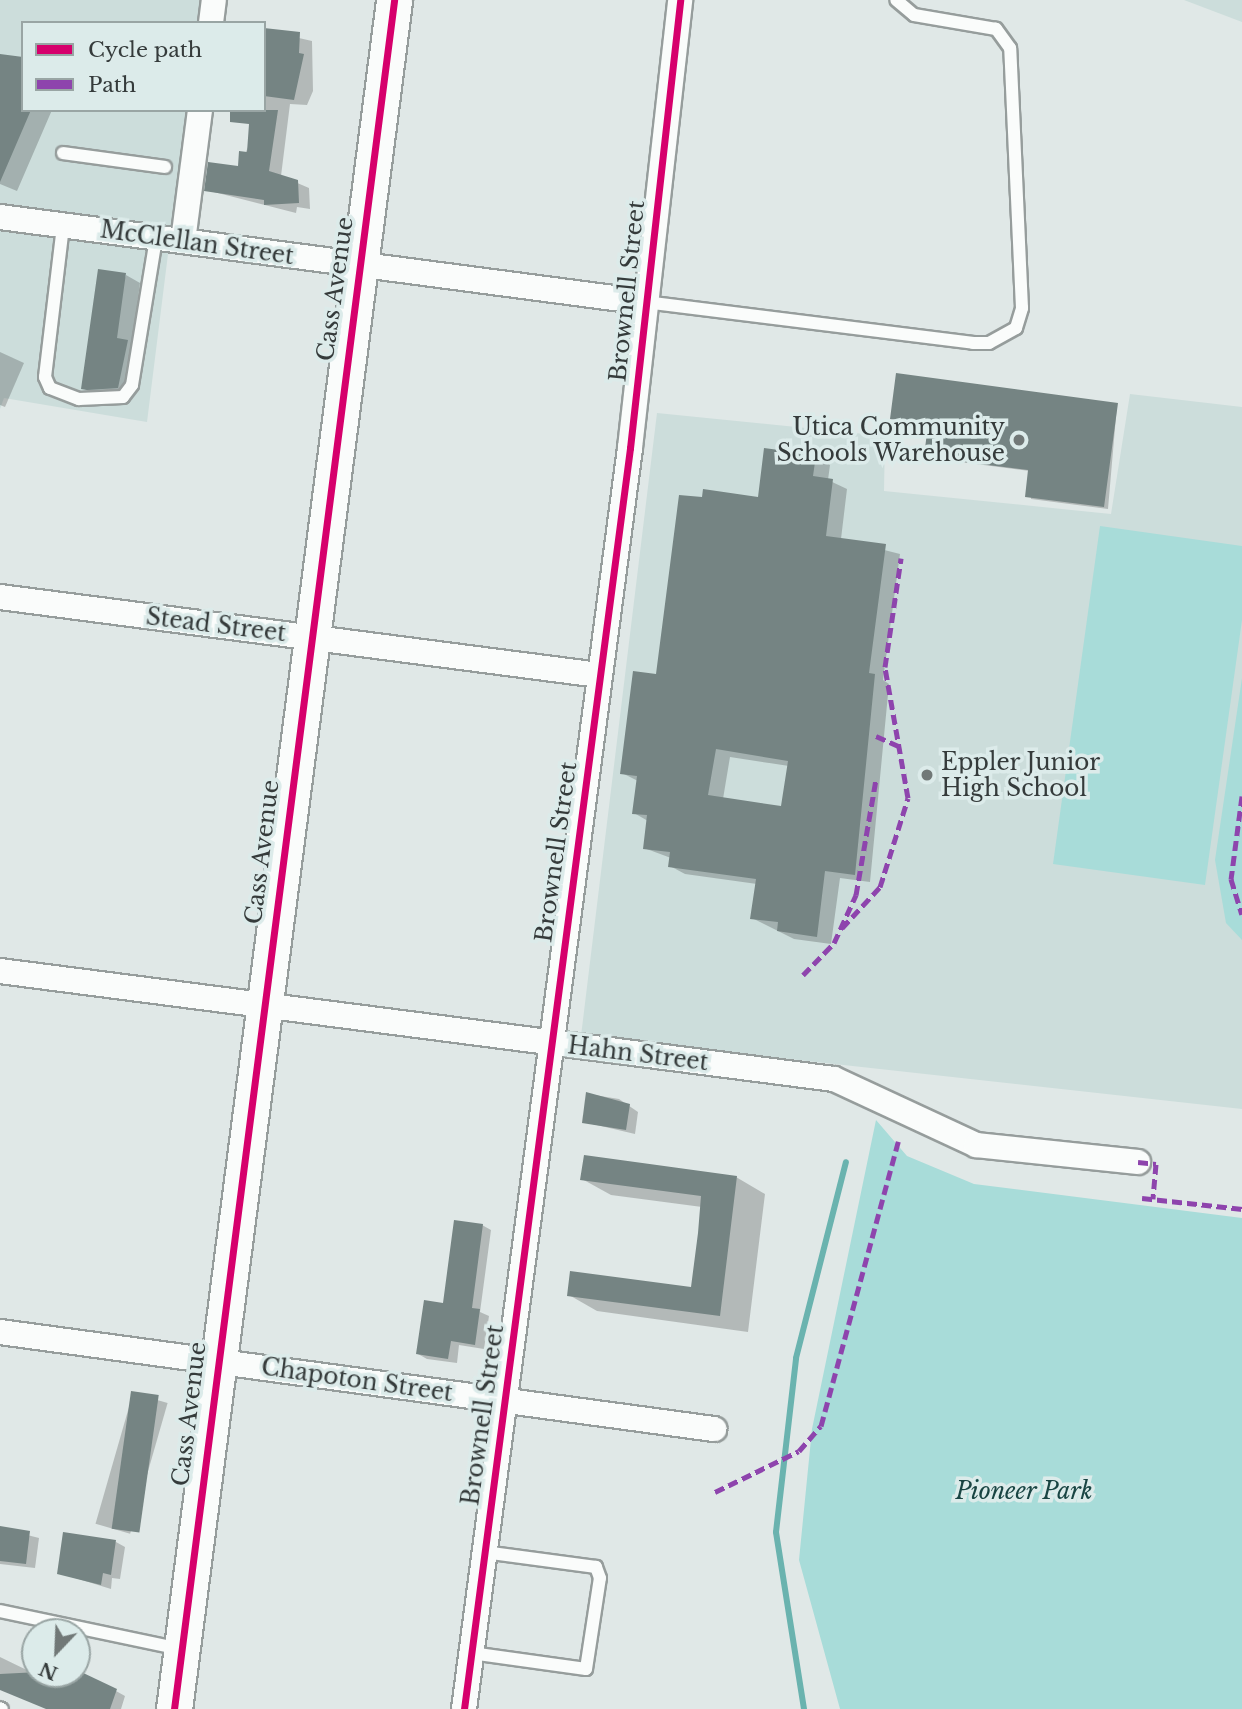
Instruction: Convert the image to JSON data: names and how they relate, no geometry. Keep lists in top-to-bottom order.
{
  "streets": {
    "street": [
      "McClellan Street",
      "Cass Avenue",
      "Brownell Street",
      "Stead Street",
      "Hahn Street",
      "Chapoton Street"
    ]
  },
  "crossings": [
    ["McClellan Street", "Cass Avenue"],
    ["McClellan Street", "Brownell Street"],
    ["Cass Avenue", "Stead Street"],
    ["Cass Avenue", "Hahn Street"],
    ["Cass Avenue", "Chapoton Street"],
    ["Brownell Street", "Stead Street"],
    ["Brownell Street", "Hahn Street"],
    ["Brownell Street", "Chapoton Street"]
  ],
  "parks": ["Pioneer Park"],
  "places": ["Utica Community Schools Warehouse", "Eppler Junior High School"],
  "legend": ["Cycle path", "Path"],
  "north": "bottom left"
}
